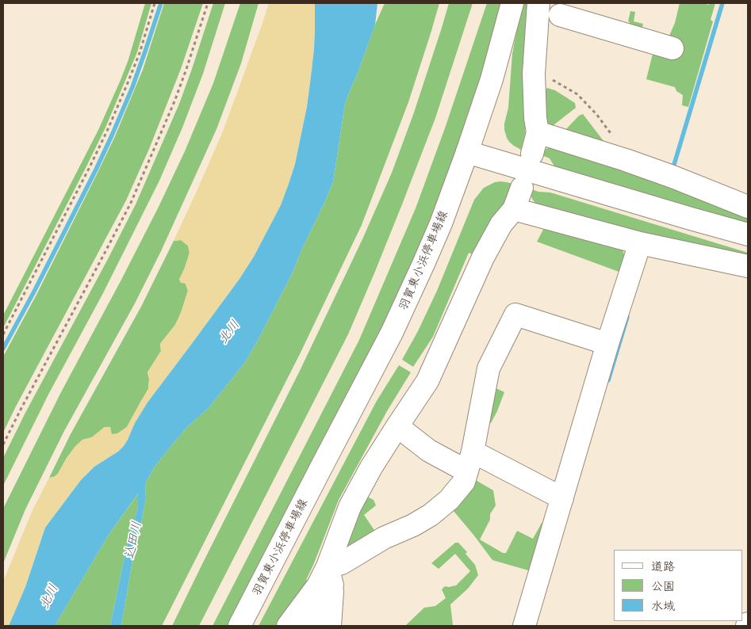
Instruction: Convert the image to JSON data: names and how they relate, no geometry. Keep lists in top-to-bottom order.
{
  "streets": {
    "street": ["羽賀東小浜停車場線"]
  },
  "water": ["北川", "込田川"],
  "legend": ["道路", "公園", "水域"]
}
